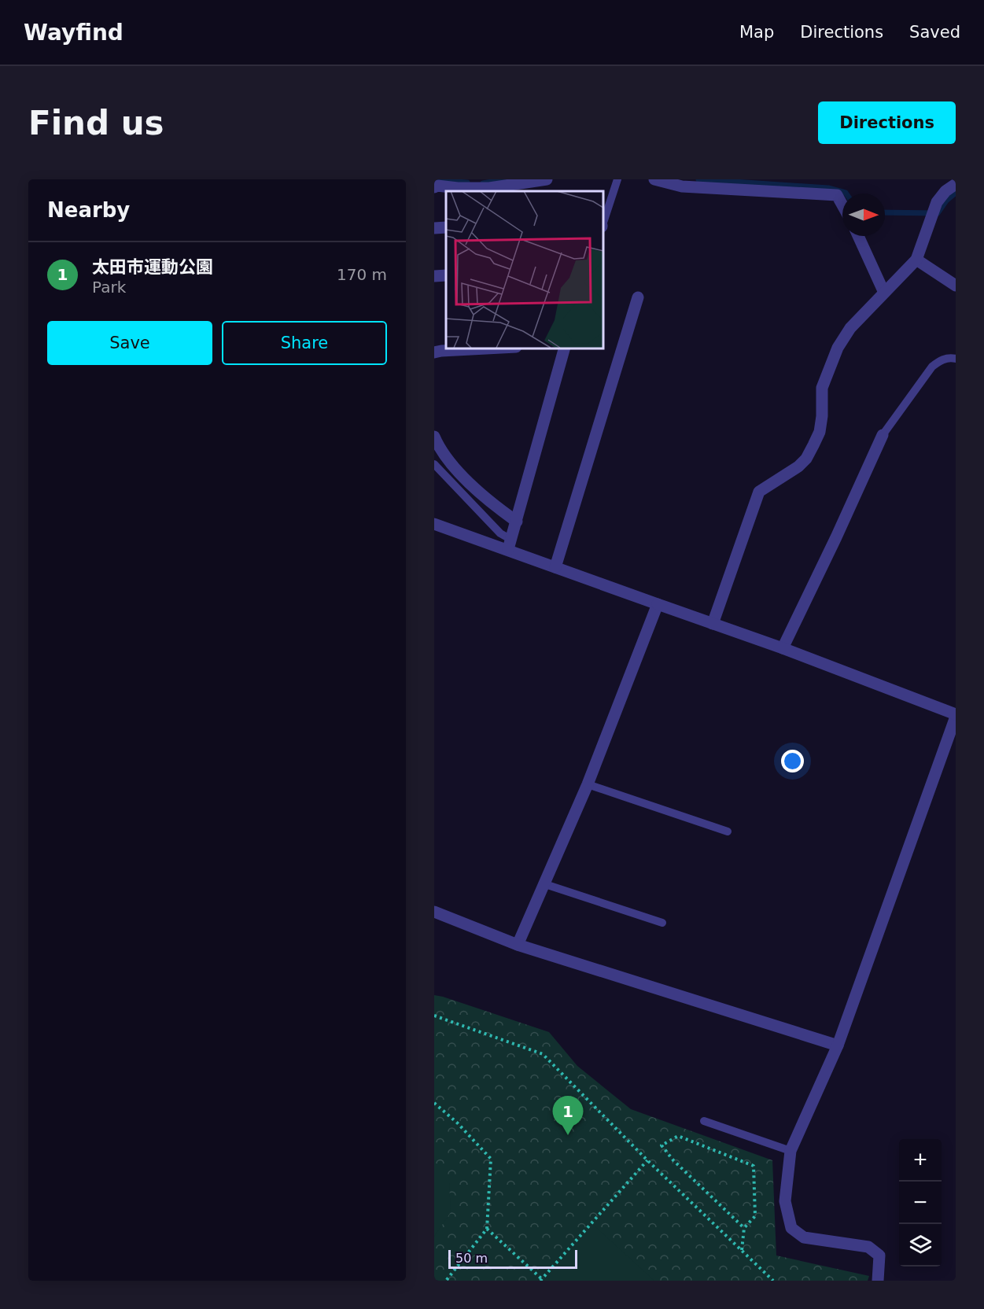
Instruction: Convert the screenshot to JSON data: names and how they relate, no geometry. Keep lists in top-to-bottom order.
{
  "scale_bar": "50 m",
  "north": "right",
  "page": {
    "header": "Wayfind",
    "nav": ["Map", "Directions", "Saved"],
    "buttons": [
      "Directions",
      ["Save", "Share"]
    ],
    "title": "Find us",
    "heading": "Nearby",
    "list": [
      {
        "mark": "1",
        "name": "太田市運動公園",
        "note": "Park",
        "value": "170 m"
      }
    ],
    "pins": "1",
    "map_buttons": ["+", "−"],
    "scale": "50 m"
  }
}
